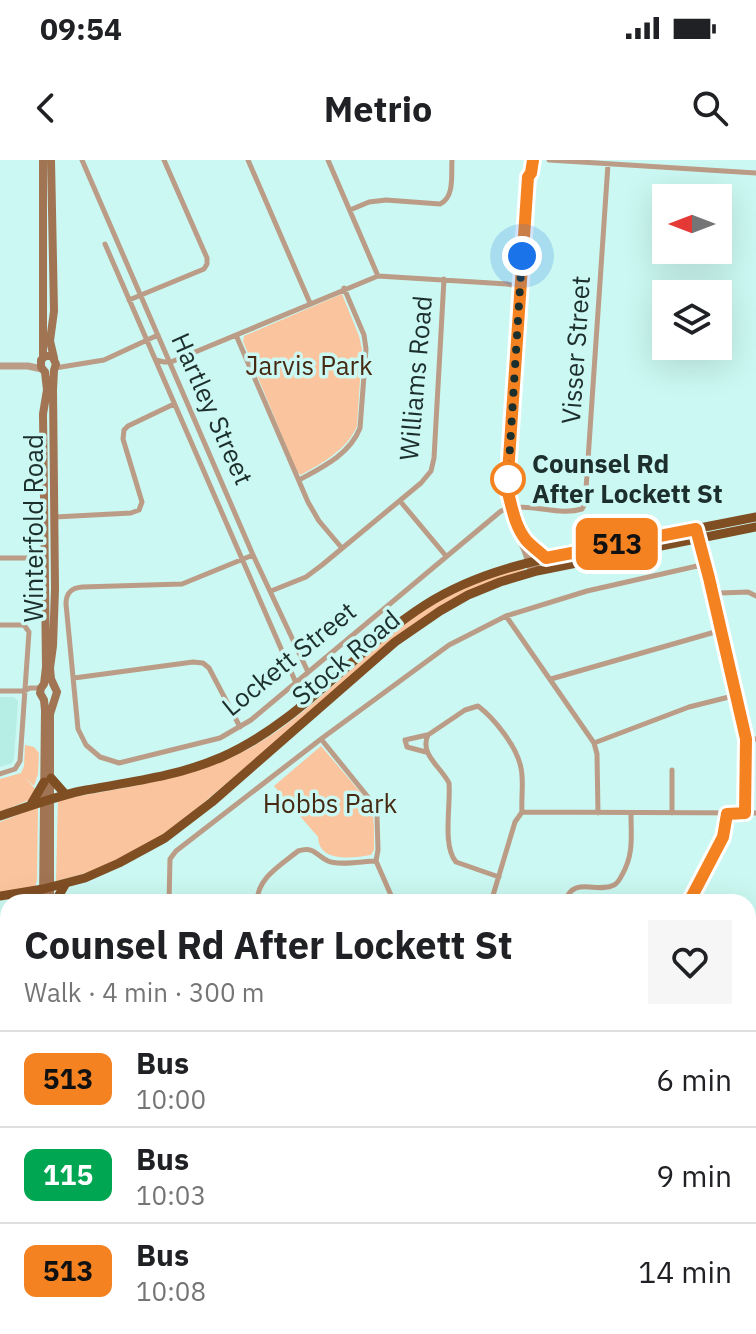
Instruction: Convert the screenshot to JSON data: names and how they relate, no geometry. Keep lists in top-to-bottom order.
{
  "streets": {
    "highway": ["Stock Road"],
    "main road": ["Winterfold Road"],
    "street": [
      "Visser Street",
      "Williams Road",
      "Hartley Street",
      "Lockett Street"
    ]
  },
  "crossings": [
    ["Visser Street", "Lockett Street"],
    ["Williams Road", "Hartley Street"],
    ["Hartley Street", "Lockett Street"],
    ["Winterfold Road", "Stock Road"]
  ],
  "parks": ["Jarvis Park", "Hobbs Park"],
  "places": ["Counsel Rd After Lockett St"],
  "lines": ["bus line 513"],
  "north": "left",
  "page": {
    "status": "09:54",
    "header": "Metrio",
    "on_map": "513",
    "heading": ["Counsel Rd After Lockett St", "Walk · 4 min · 300 m"],
    "list": [
      {
        "mark": "513",
        "name": "Bus",
        "note": "10:00",
        "value": "6 min"
      },
      {
        "mark": "115",
        "name": "Bus",
        "note": "10:03",
        "value": "9 min"
      },
      {
        "mark": "513",
        "name": "Bus",
        "note": "10:08",
        "value": "14 min"
      }
    ]
  }
}
